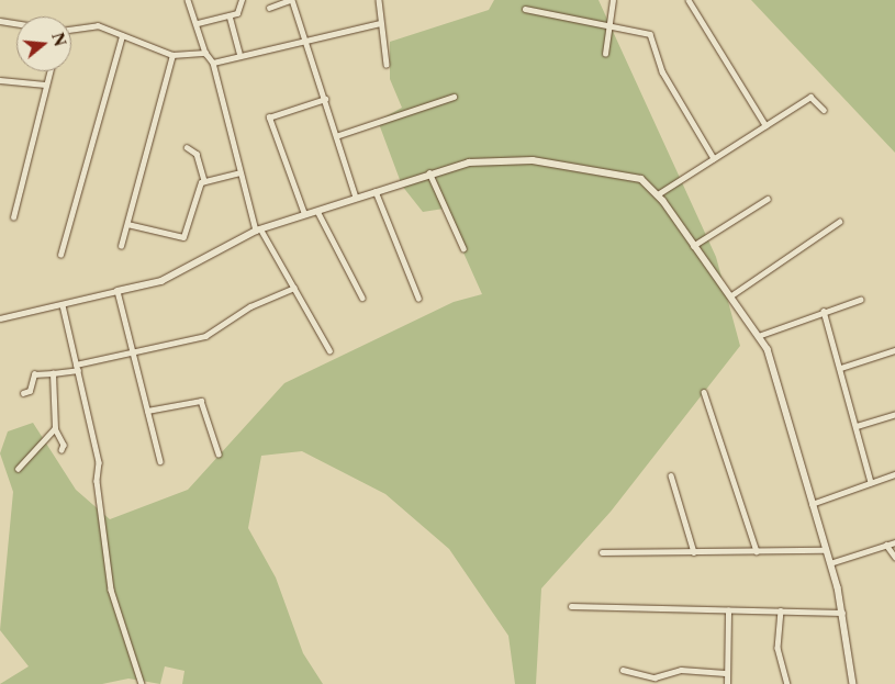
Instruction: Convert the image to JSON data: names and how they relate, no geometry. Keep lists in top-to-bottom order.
{
  "north": "right"
}
